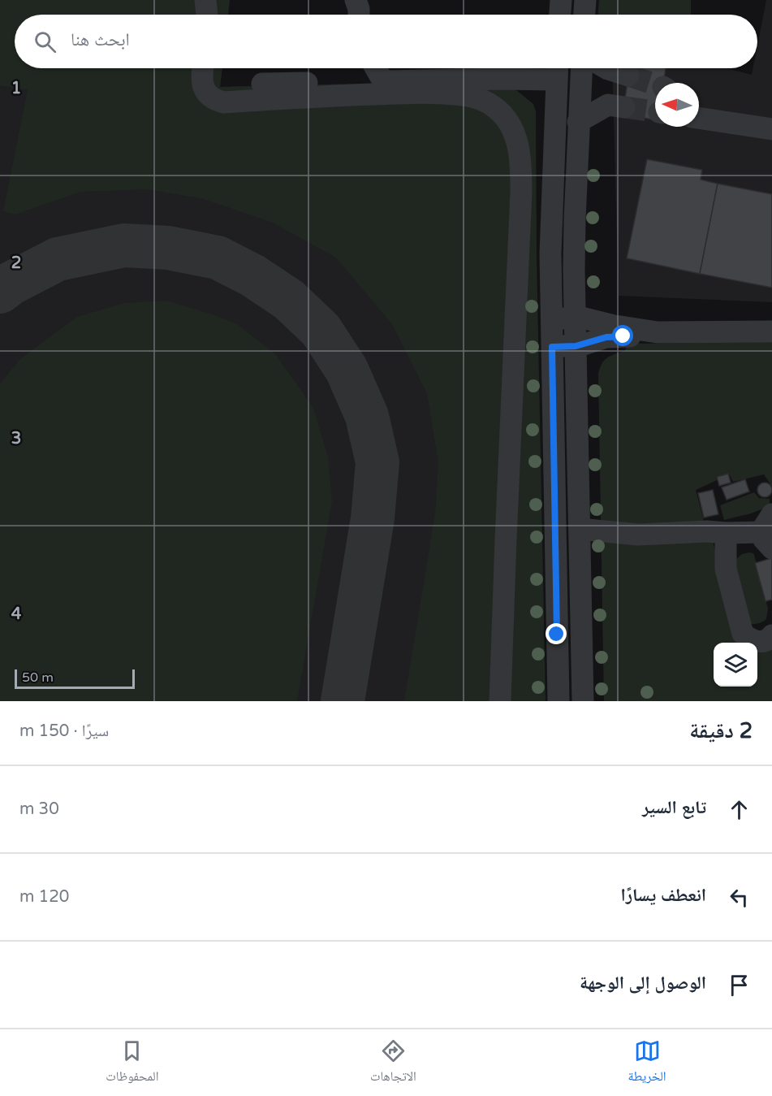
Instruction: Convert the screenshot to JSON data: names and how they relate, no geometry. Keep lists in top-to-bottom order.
{
  "scale_bar": "50 m",
  "north": "left",
  "page": {
    "search": "ابحث هنا",
    "scale": "50 m",
    "heading": ["2 دقيقة", "سيرًا · 150 m"],
    "list": [
      ["تابع السير", "30 m"],
      ["انعطف يسارًا", "120 m"],
      "الوصول إلى الوجهة"
    ],
    "nav": ["الخريطة", "الاتجاهات", "المحفوظات"]
  },
  "grid": {
    "rows": [
      "1",
      "2",
      "3",
      "4"
    ]
  }
}
